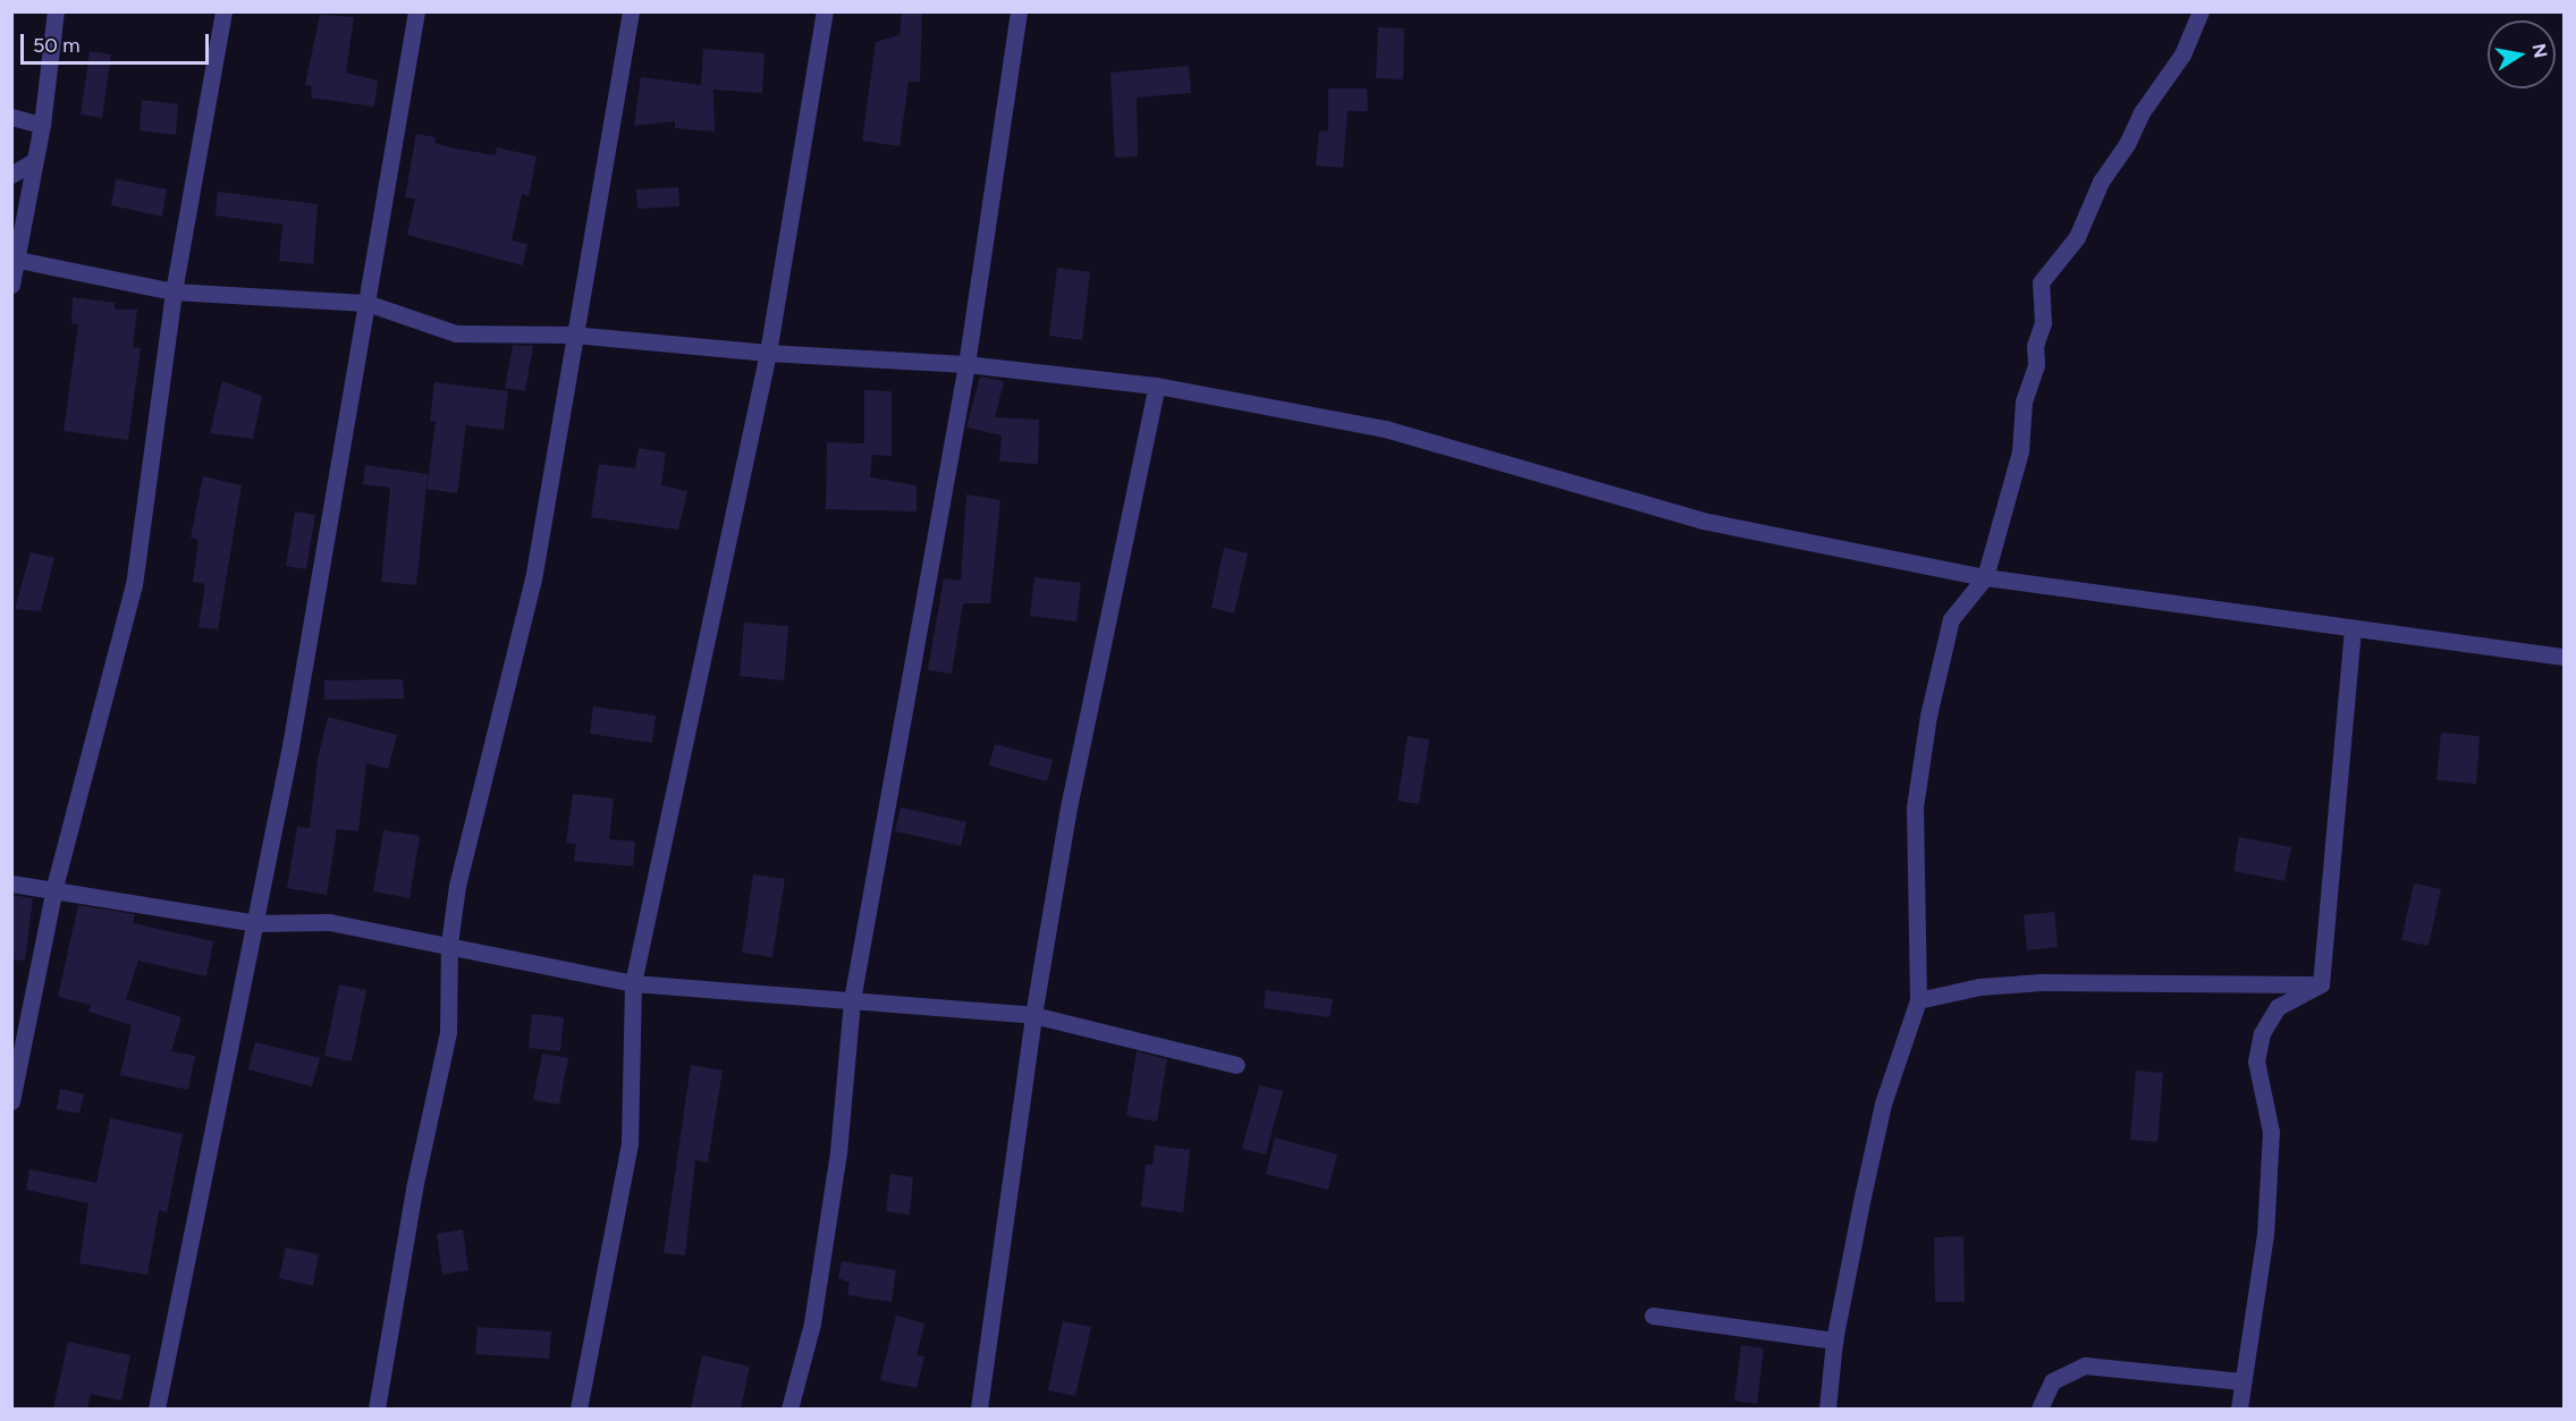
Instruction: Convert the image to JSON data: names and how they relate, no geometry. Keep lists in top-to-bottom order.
{
  "scale_bar": "50 m",
  "north": "right"
}
